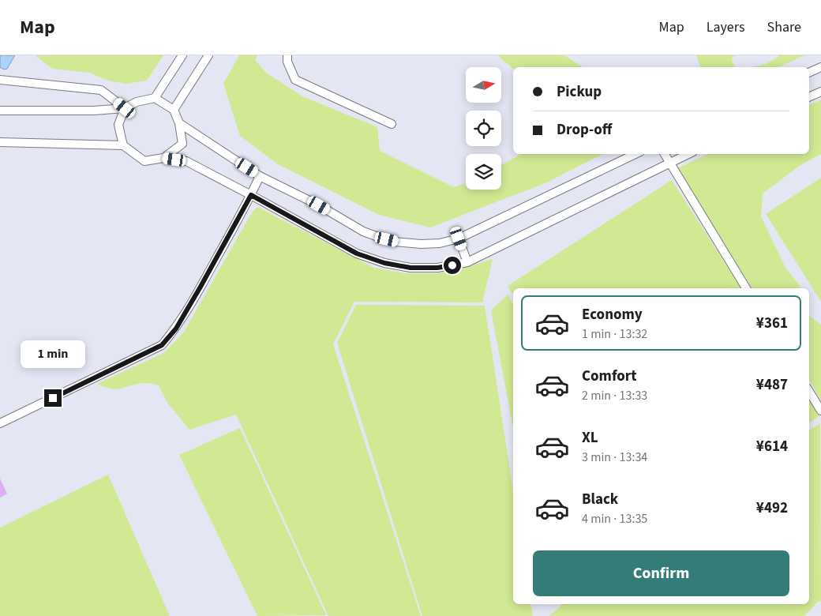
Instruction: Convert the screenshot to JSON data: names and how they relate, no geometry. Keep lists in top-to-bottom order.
{
  "north": "right",
  "page": {
    "header": "Map",
    "nav": ["Map", "Layers", "Share"],
    "banner": ["Pickup", "Drop-off"],
    "list": [
      {
        "name": "Economy",
        "note": "1 min · 13:32",
        "value": "¥361"
      },
      {
        "name": "Comfort",
        "note": "2 min · 13:33",
        "value": "¥487"
      },
      {
        "name": "XL",
        "note": "3 min · 13:34",
        "value": "¥614"
      },
      {
        "name": "Black",
        "note": "4 min · 13:35",
        "value": "¥492"
      }
    ],
    "bubble": "1 min",
    "buttons": "Confirm"
  }
}
